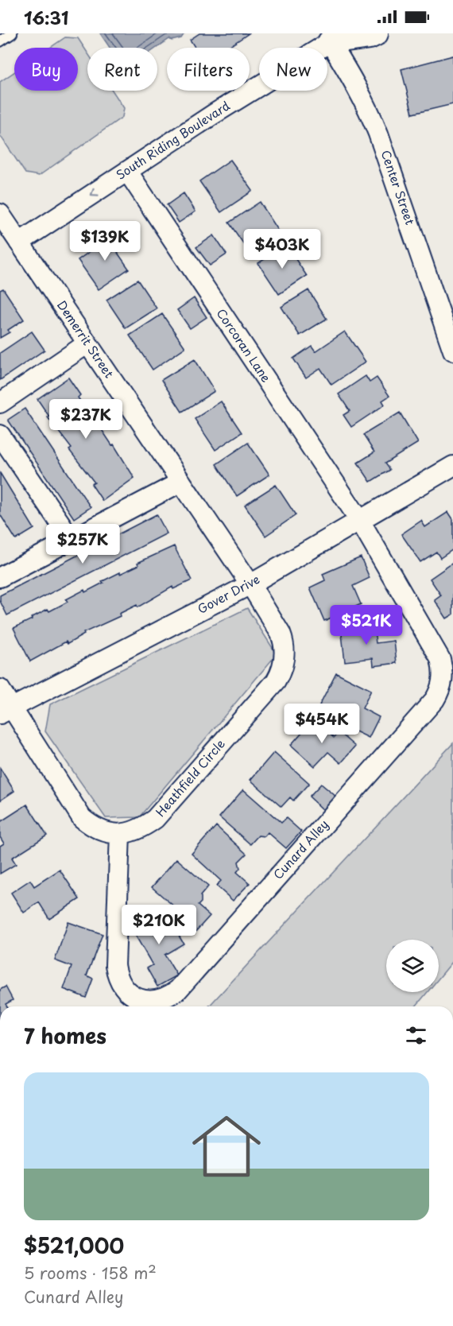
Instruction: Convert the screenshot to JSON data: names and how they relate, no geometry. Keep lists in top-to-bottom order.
{
  "streets": {
    "street": [
      "South Riding Boulevard",
      "Center Street",
      "Demerrit Street",
      "Corcoran Lane",
      "Gover Drive",
      "Heathfield Circle",
      "Cunard Alley"
    ]
  },
  "crossings": [
    ["South Riding Boulevard", "Center Street"],
    ["South Riding Boulevard", "Demerrit Street"],
    ["South Riding Boulevard", "Corcoran Lane"],
    ["Demerrit Street", "Gover Drive"],
    ["Demerrit Street", "Heathfield Circle"],
    ["Corcoran Lane", "Gover Drive"],
    ["Corcoran Lane", "Cunard Alley"],
    ["Gover Drive", "Heathfield Circle"],
    ["Gover Drive", "Cunard Alley"],
    ["Heathfield Circle", "Cunard Alley"]
  ],
  "page": {
    "status": "16:31",
    "chip": [
      "Buy",
      "Rent",
      "Filters",
      "New"
    ],
    "price": [
      "$139K",
      "$403K",
      "$237K",
      "$257K",
      "$521K",
      "$454K",
      "$210K"
    ],
    "heading": "7 homes",
    "list": [
      {
        "name": "$521,000",
        "note": "5 rooms · 158 m² · Cunard Alley"
      }
    ]
  }
}
